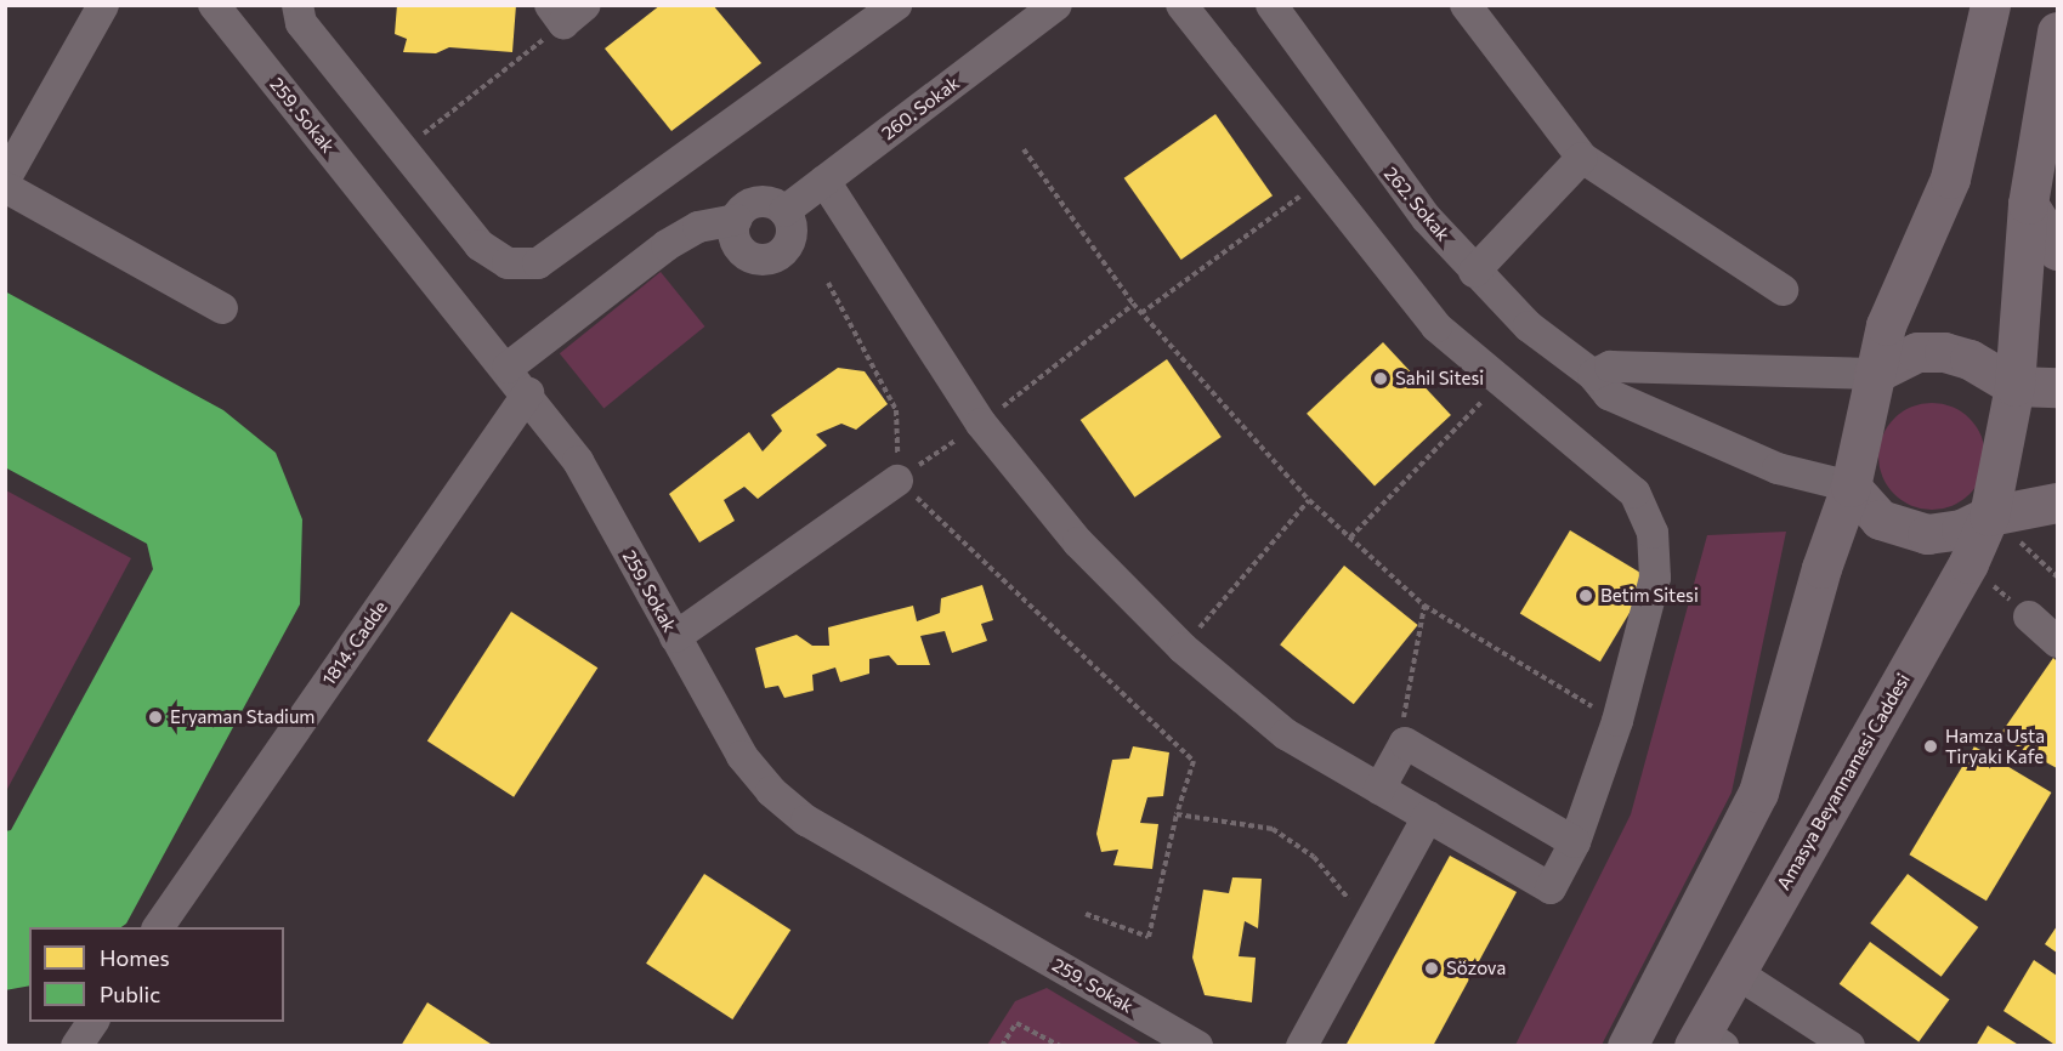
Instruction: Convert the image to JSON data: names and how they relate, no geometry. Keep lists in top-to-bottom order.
{
  "streets": {
    "main road": ["Amasya Beyannamesi Caddesi"],
    "street": [
      "260. Sokak",
      "259. Sokak",
      "262. Sokak",
      "1814. Cadde"
    ]
  },
  "crossings": [
    ["259. Sokak", "1814. Cadde"],
    ["262. Sokak", "Amasya Beyannamesi Caddesi"]
  ],
  "places": [
    "Sahil Sitesi",
    "Betim Sitesi",
    "Eryaman Stadium",
    "Hamza Usta Tiryaki Kafe",
    "Sözova"
  ],
  "legend": ["Homes", "Public"]
}
